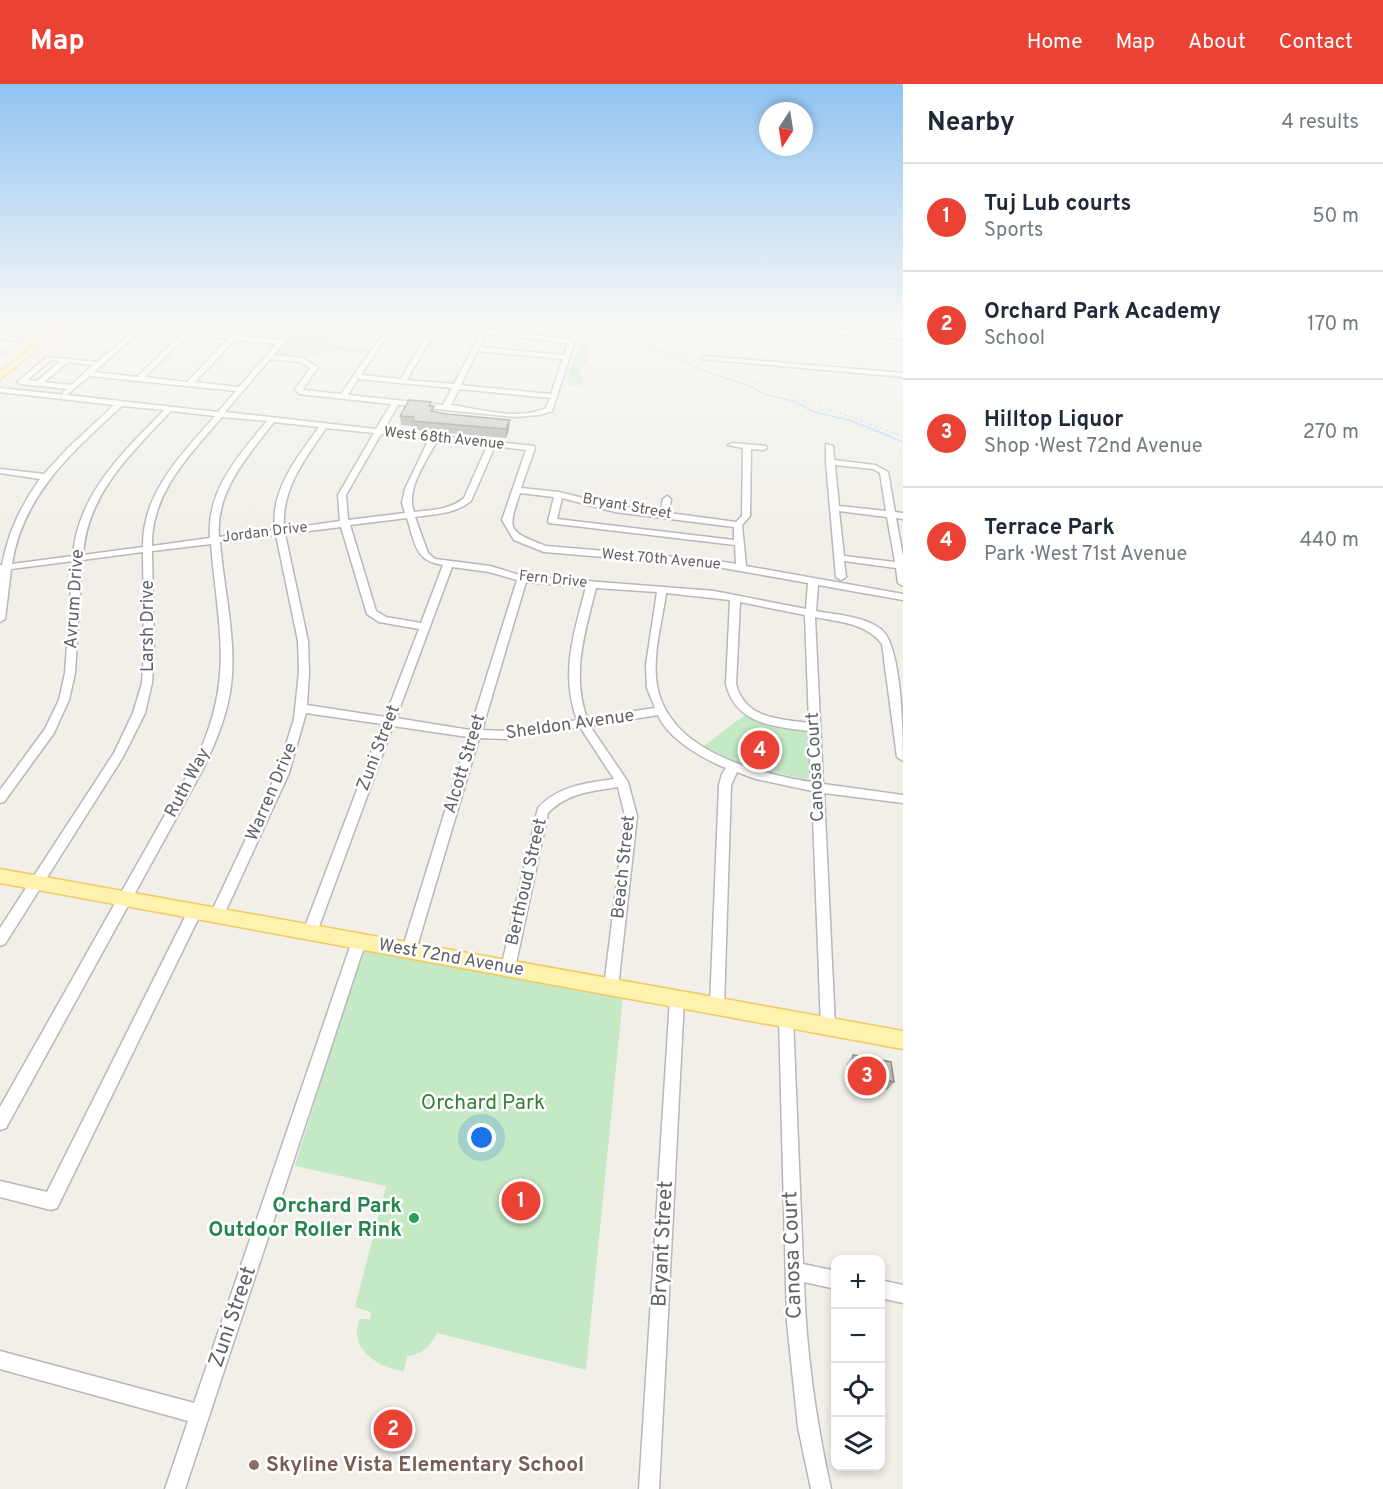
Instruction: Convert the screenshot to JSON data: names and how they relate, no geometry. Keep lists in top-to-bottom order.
{
  "streets": {
    "main road": ["West 72nd Avenue"],
    "street": [
      "West 68th Avenue",
      "Bryant Street",
      "Jordan Drive",
      "West 70th Avenue",
      "Fern Drive",
      "Avrum Drive",
      "Larsh Drive",
      "Sheldon Avenue",
      "Zuni Street",
      "Alcott Street",
      "Canosa Court",
      "Ruth Way",
      "Warren Drive",
      "Beach Street",
      "Berthoud Street"
    ]
  },
  "crossings": [
    ["West 68th Avenue", "Jordan Drive"],
    ["West 68th Avenue", "West 70th Avenue"],
    ["West 68th Avenue", "Fern Drive"],
    ["West 68th Avenue", "Avrum Drive"],
    ["West 68th Avenue", "Larsh Drive"],
    ["West 68th Avenue", "Ruth Way"],
    ["West 68th Avenue", "Warren Drive"],
    ["Bryant Street", "West 70th Avenue"],
    ["Bryant Street", "West 72nd Avenue"],
    ["Jordan Drive", "Fern Drive"],
    ["Jordan Drive", "Avrum Drive"],
    ["Jordan Drive", "Larsh Drive"],
    ["Jordan Drive", "Ruth Way"],
    ["Jordan Drive", "Warren Drive"],
    ["West 70th Avenue", "Canosa Court"],
    ["Fern Drive", "Zuni Street"],
    ["Fern Drive", "Alcott Street"],
    ["Fern Drive", "Canosa Court"],
    ["Fern Drive", "Beach Street"],
    ["Larsh Drive", "West 72nd Avenue"],
    ["Sheldon Avenue", "Zuni Street"],
    ["Sheldon Avenue", "Alcott Street"],
    ["Sheldon Avenue", "Warren Drive"],
    ["Sheldon Avenue", "Beach Street"],
    ["Zuni Street", "West 72nd Avenue"],
    ["Alcott Street", "West 72nd Avenue"],
    ["Canosa Court", "West 72nd Avenue"],
    ["Ruth Way", "West 72nd Avenue"],
    ["Warren Drive", "West 72nd Avenue"],
    ["Beach Street", "Berthoud Street"],
    ["Beach Street", "West 72nd Avenue"],
    ["Berthoud Street", "West 72nd Avenue"]
  ],
  "parks": ["Orchard Park"],
  "places": ["Orchard Park Outdoor Roller Rink", "Skyline Vista Elementary School"],
  "north": "bottom",
  "page": {
    "header": "Map",
    "nav": [
      "Home",
      "Map",
      "About",
      "Contact"
    ],
    "heading": ["Nearby", "4 results"],
    "list": [
      {
        "mark": "1",
        "name": "Tuj Lub courts",
        "note": "Sports",
        "value": "50 m"
      },
      {
        "mark": "2",
        "name": "Orchard Park Academy",
        "note": "School",
        "value": "170 m"
      },
      {
        "mark": "3",
        "name": "Hilltop Liquor",
        "note": "Shop · West 72nd Avenue",
        "value": "270 m"
      },
      {
        "mark": "4",
        "name": "Terrace Park",
        "note": "Park · West 71st Avenue",
        "value": "440 m"
      }
    ],
    "pins": [
      "4",
      "3",
      "1",
      "2"
    ],
    "map_buttons": ["+", "−"]
  }
}
